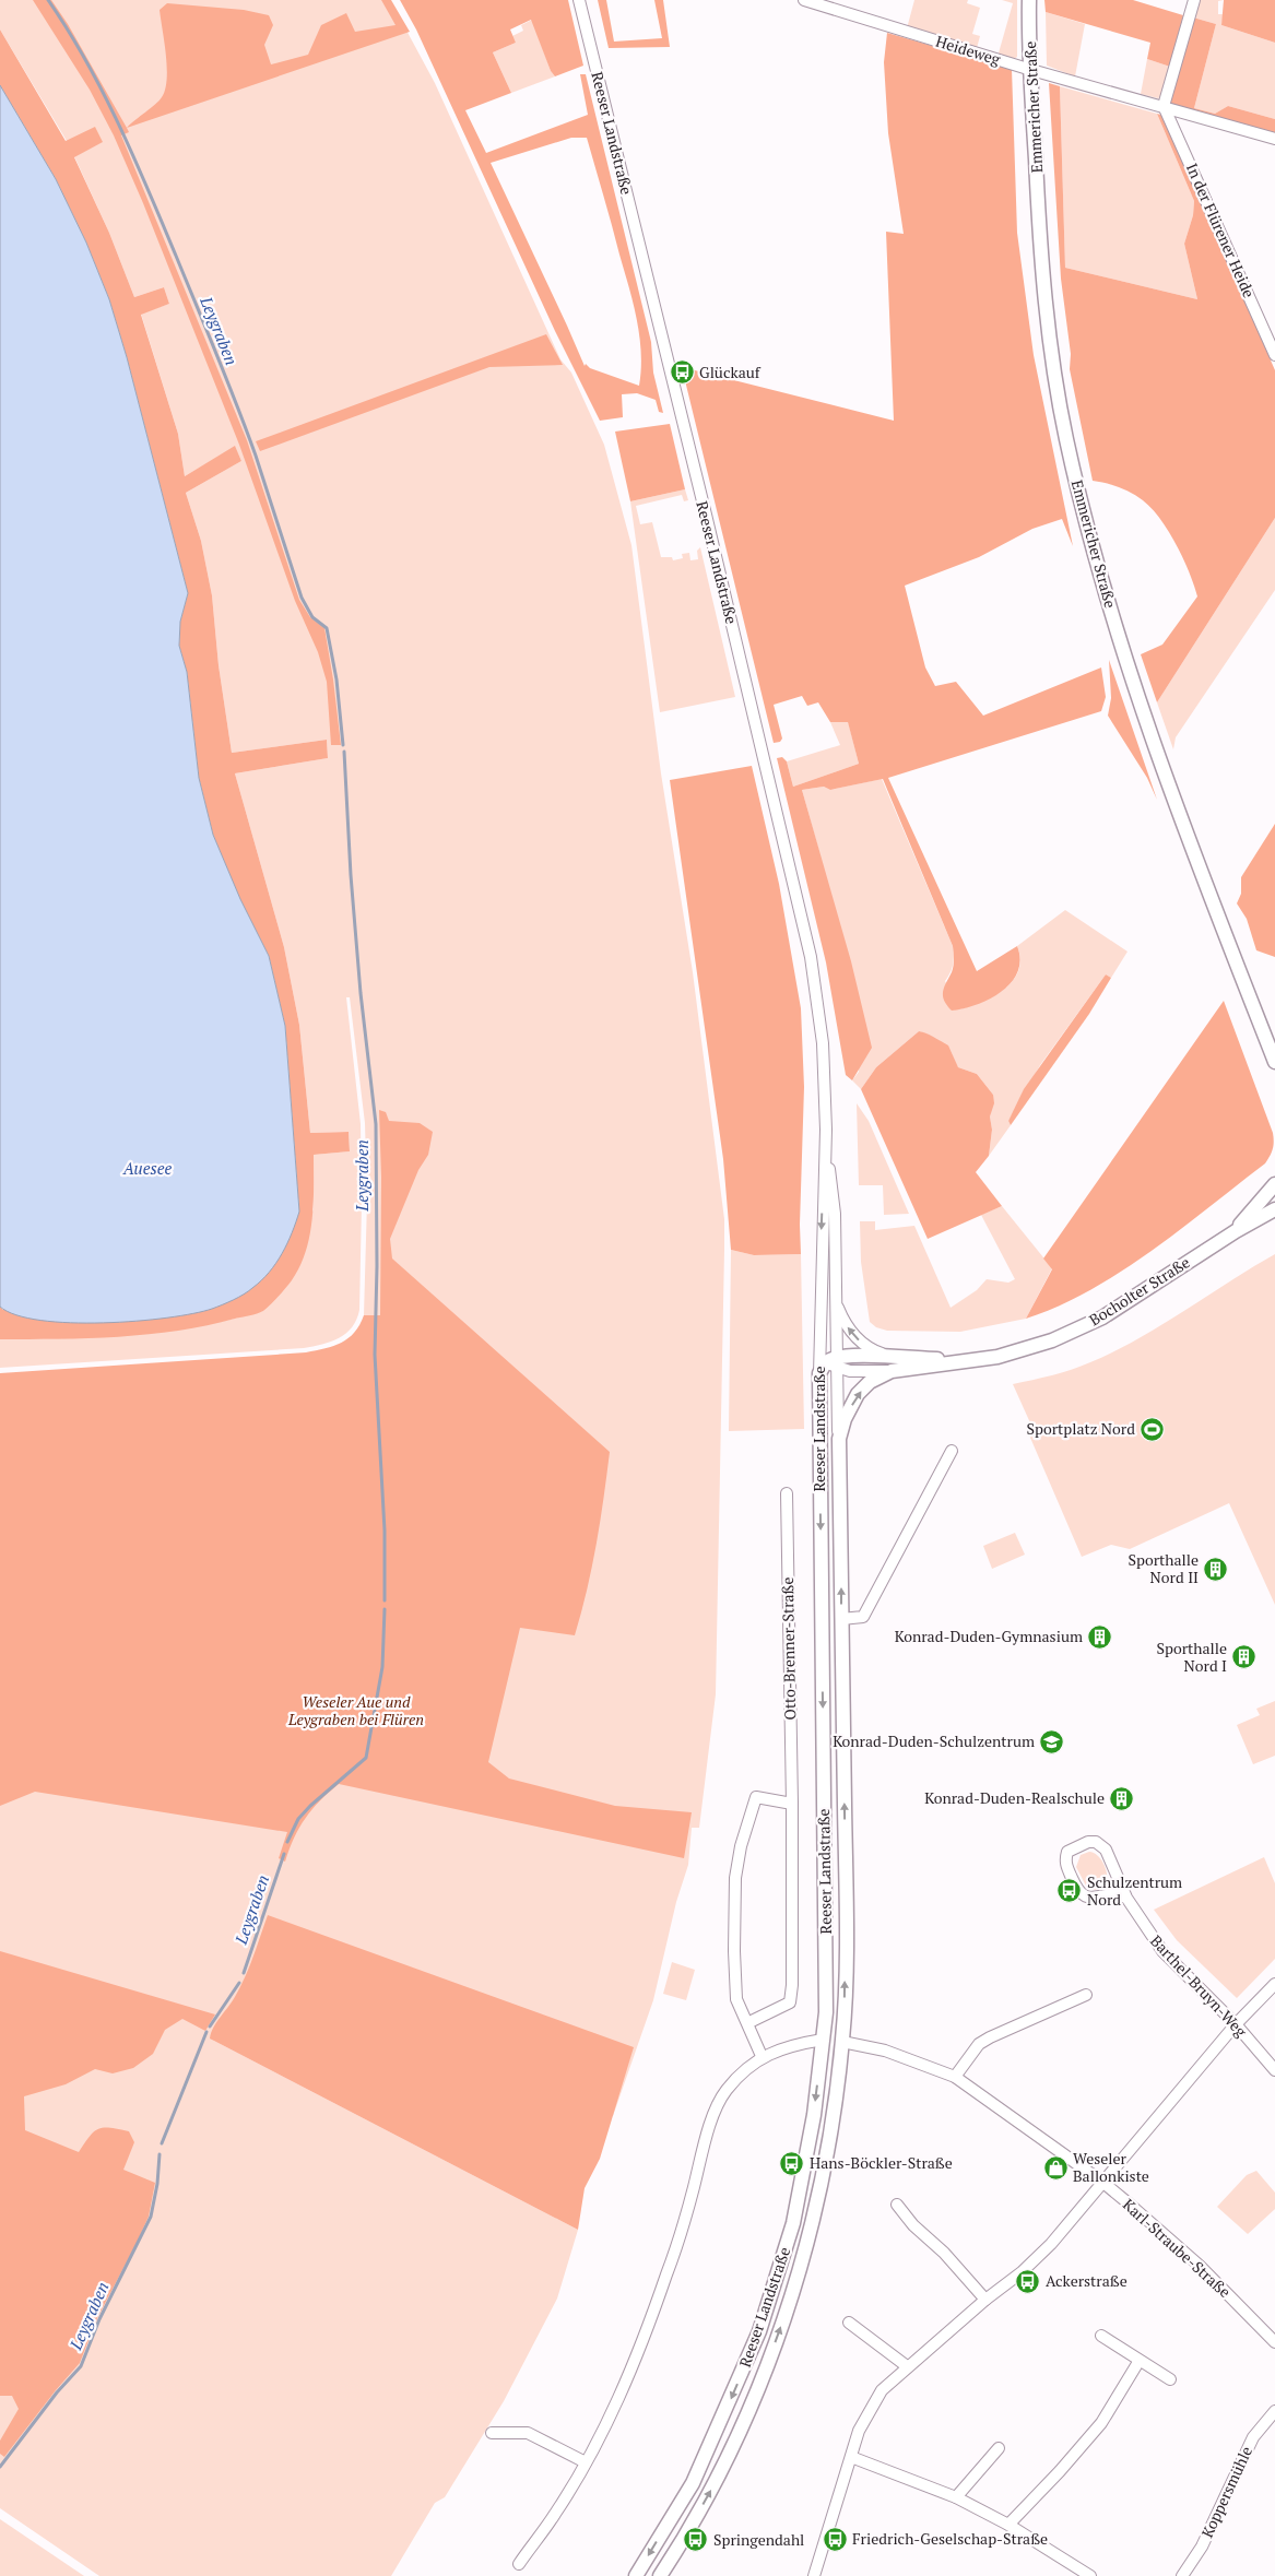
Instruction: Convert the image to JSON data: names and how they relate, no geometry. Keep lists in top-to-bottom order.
{
  "streets": {
    "main road": ["Emmericher Straße", "Reeser Landstraße", "Bocholter Straße"],
    "street": [
      "Heideweg",
      "In der Flürener Heide",
      "Otto-Brenner-Straße",
      "Barthel-Bruyn-Weg",
      "Karl-Straube-Straße",
      "Koppersmühle"
    ]
  },
  "crossings": [
    ["Heideweg", "Emmericher Straße"],
    ["Heideweg", "In der Flürener Heide"],
    ["Reeser Landstraße", "Bocholter Straße"],
    ["Reeser Landstraße", "Karl-Straube-Straße"]
  ],
  "water": ["Leygraben", "Auesee"],
  "parks": ["Weseler Aue und Leygraben bei Flüren"],
  "places": {
    "bus stop": [
      "Glückauf",
      "Schulzentrum Nord",
      "Hans-Böckler-Straße",
      "Ackerstraße",
      "Friedrich-Geselschap-Straße",
      "Springendahl"
    ],
    "sports": ["Sportplatz Nord"],
    "building": [
      "Sporthalle Nord II",
      "Konrad-Duden-Gymnasium",
      "Sporthalle Nord I",
      "Konrad-Duden-Realschule"
    ],
    "school or university": ["Konrad-Duden-Schulzentrum"],
    "shop": ["Weseler Ballonkiste"]
  }
}
